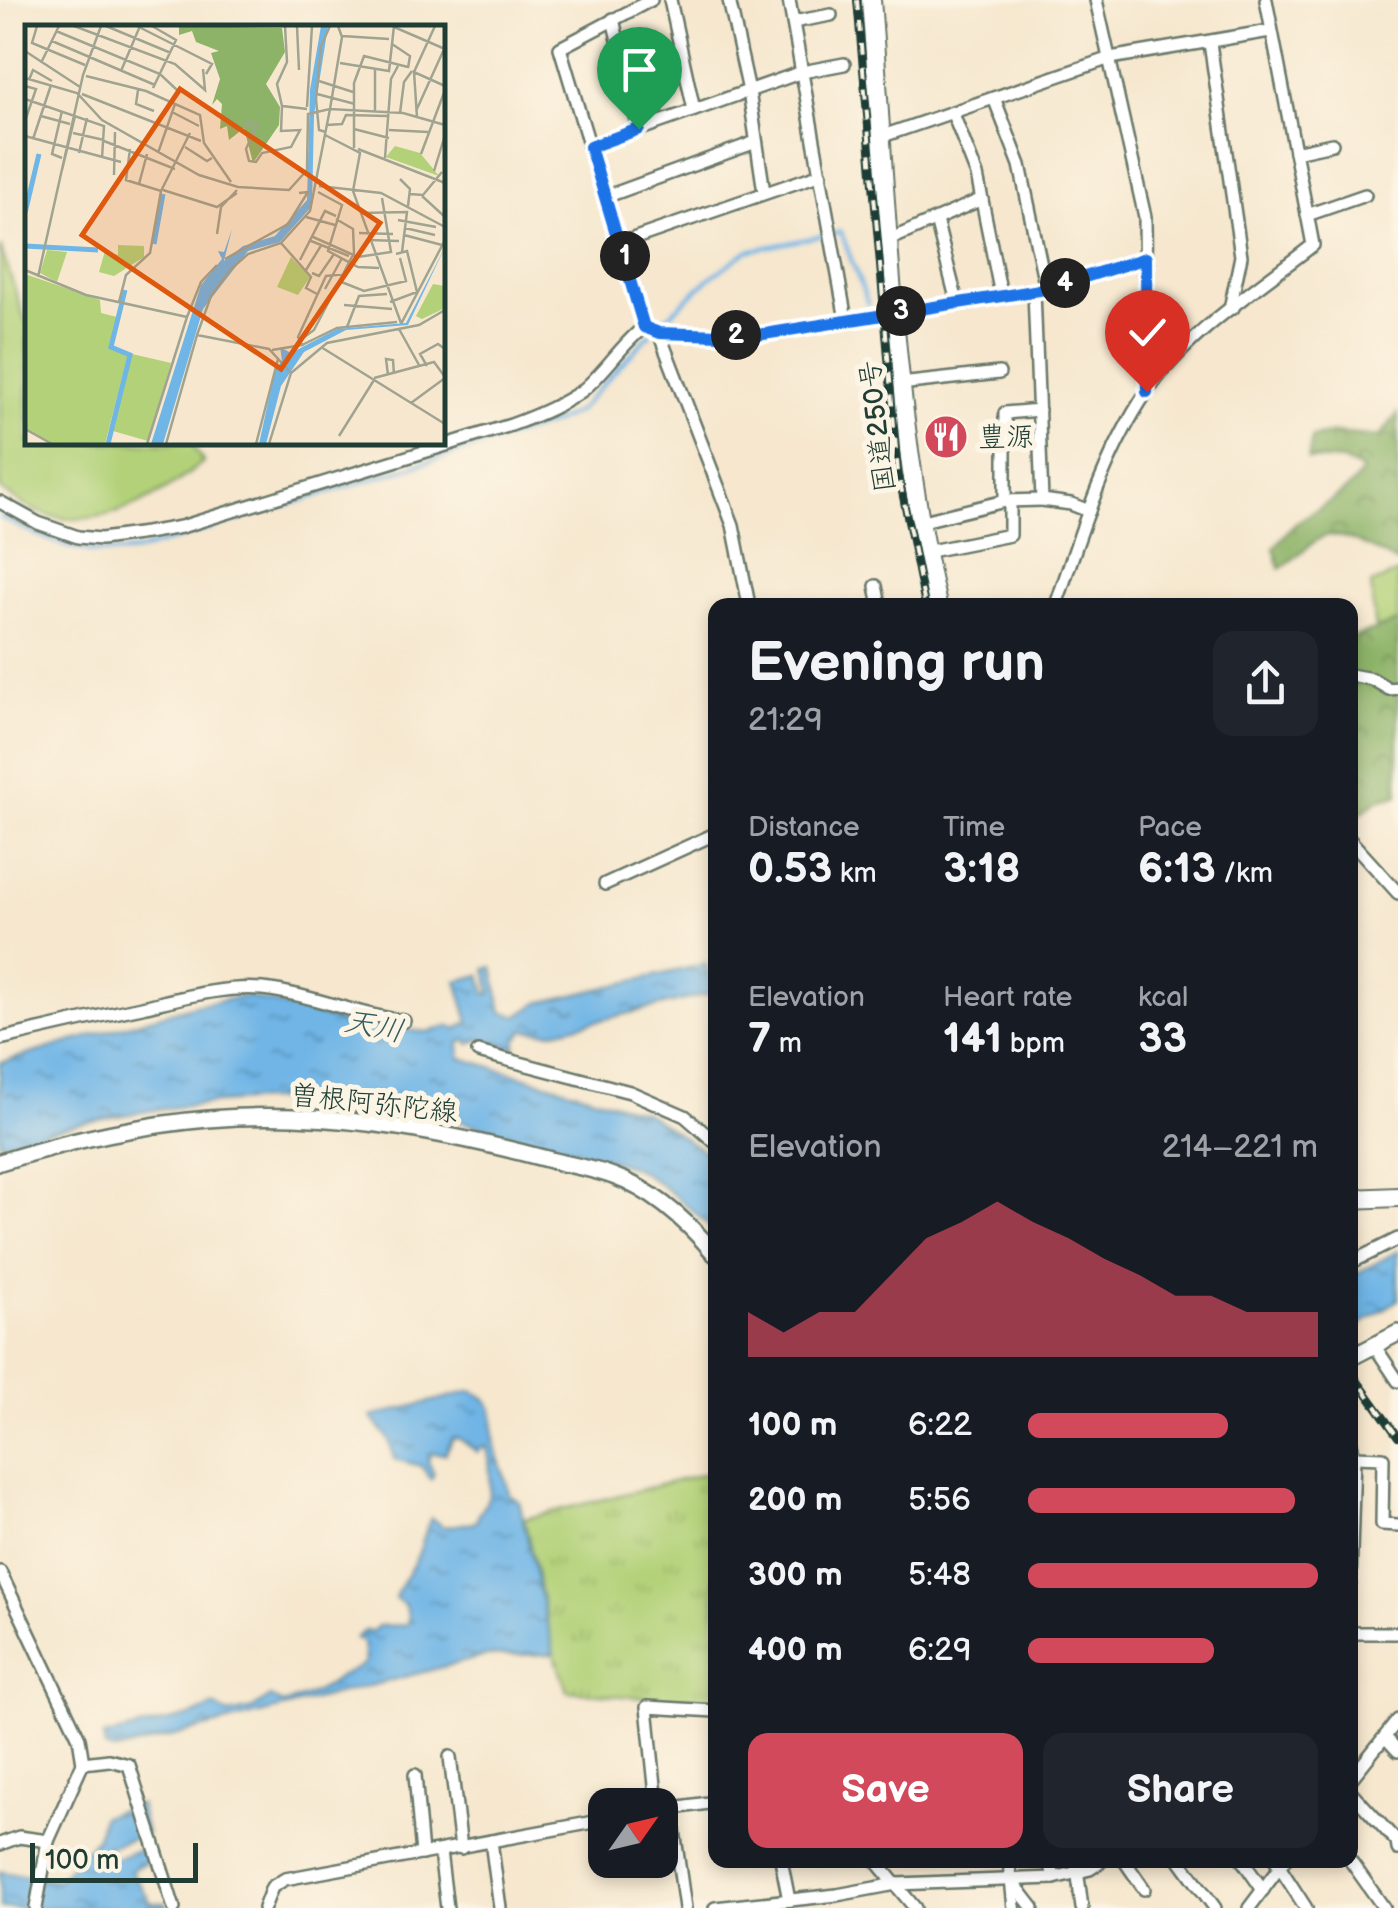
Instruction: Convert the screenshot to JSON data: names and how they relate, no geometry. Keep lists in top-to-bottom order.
{
  "streets": {
    "highway": ["国道250号"],
    "main road": ["曽根阿弥陀線"]
  },
  "water": ["天川"],
  "places": {
    "restaurant": ["豊源"]
  },
  "scale_bar": "100 m",
  "north": "top right",
  "page": {
    "pins": [
      "1",
      "4",
      "3",
      "2"
    ],
    "heading": ["Evening run", "21:29"],
    "stats": [
      ["Distance", "0.53 km"],
      ["Time", "3:18"],
      ["Pace", "6:13 /km"],
      ["Elevation", "7 m"],
      ["Heart rate", "141 bpm"],
      ["kcal", "33"]
    ],
    "chart": ["Elevation", "214–221 m"],
    "list": [
      {
        "name": "100 m",
        "note": "6:22"
      },
      {
        "name": "200 m",
        "note": "5:56"
      },
      {
        "name": "300 m",
        "note": "5:48"
      },
      {
        "name": "400 m",
        "note": "6:29"
      }
    ],
    "buttons": ["Save", "Share"],
    "scale": "100 m"
  }
}
